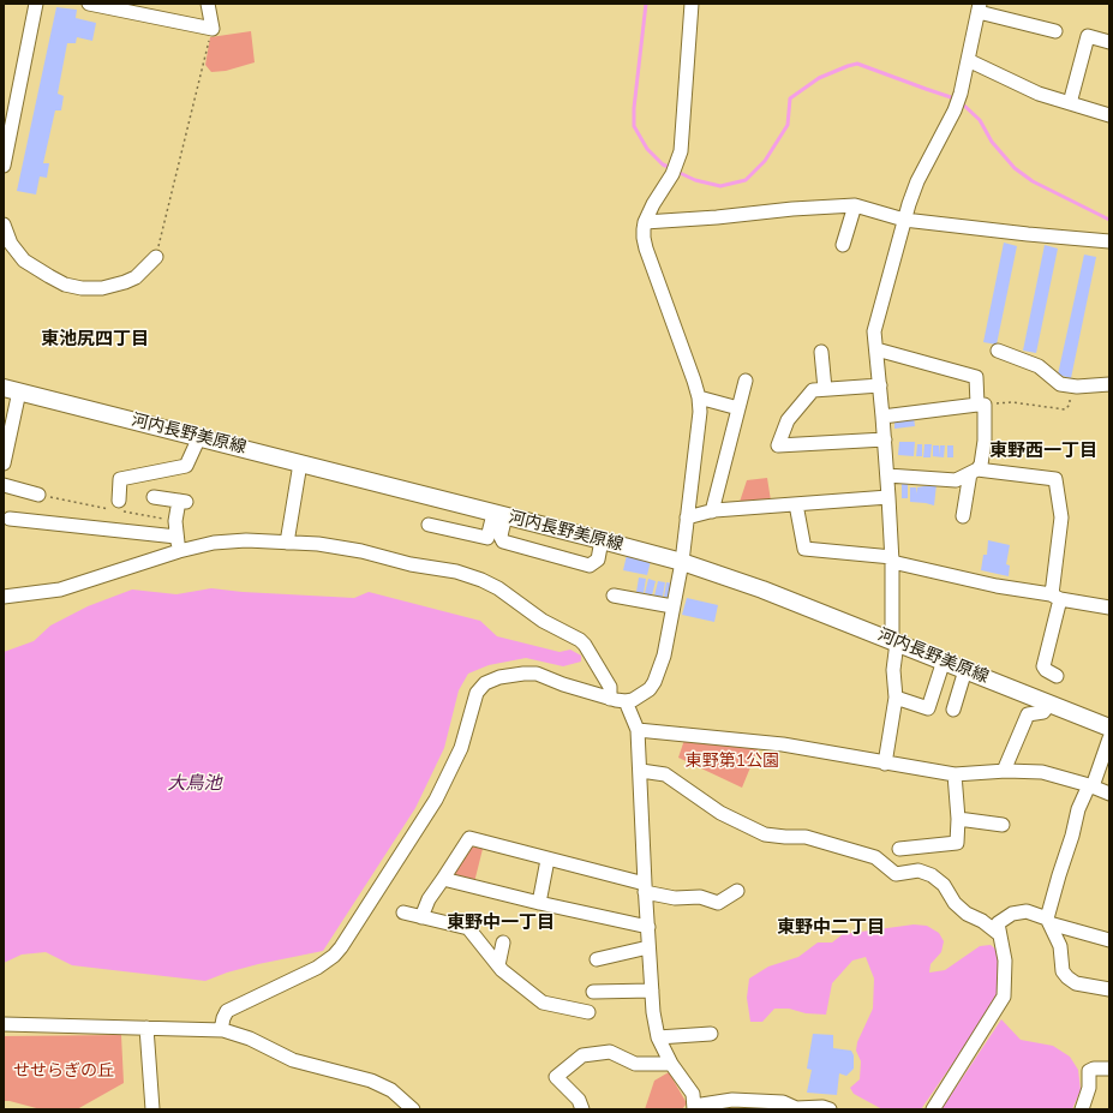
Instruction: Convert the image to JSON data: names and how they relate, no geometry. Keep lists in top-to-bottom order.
{
  "streets": {
    "main road": ["河内長野美原線"]
  },
  "districts": [
    "東池尻四丁目",
    "東野西一丁目",
    "東野中一丁目",
    "東野中二丁目"
  ],
  "water": ["大鳥池"],
  "parks": ["東野第1公園", "せせらぎの丘"]
}
